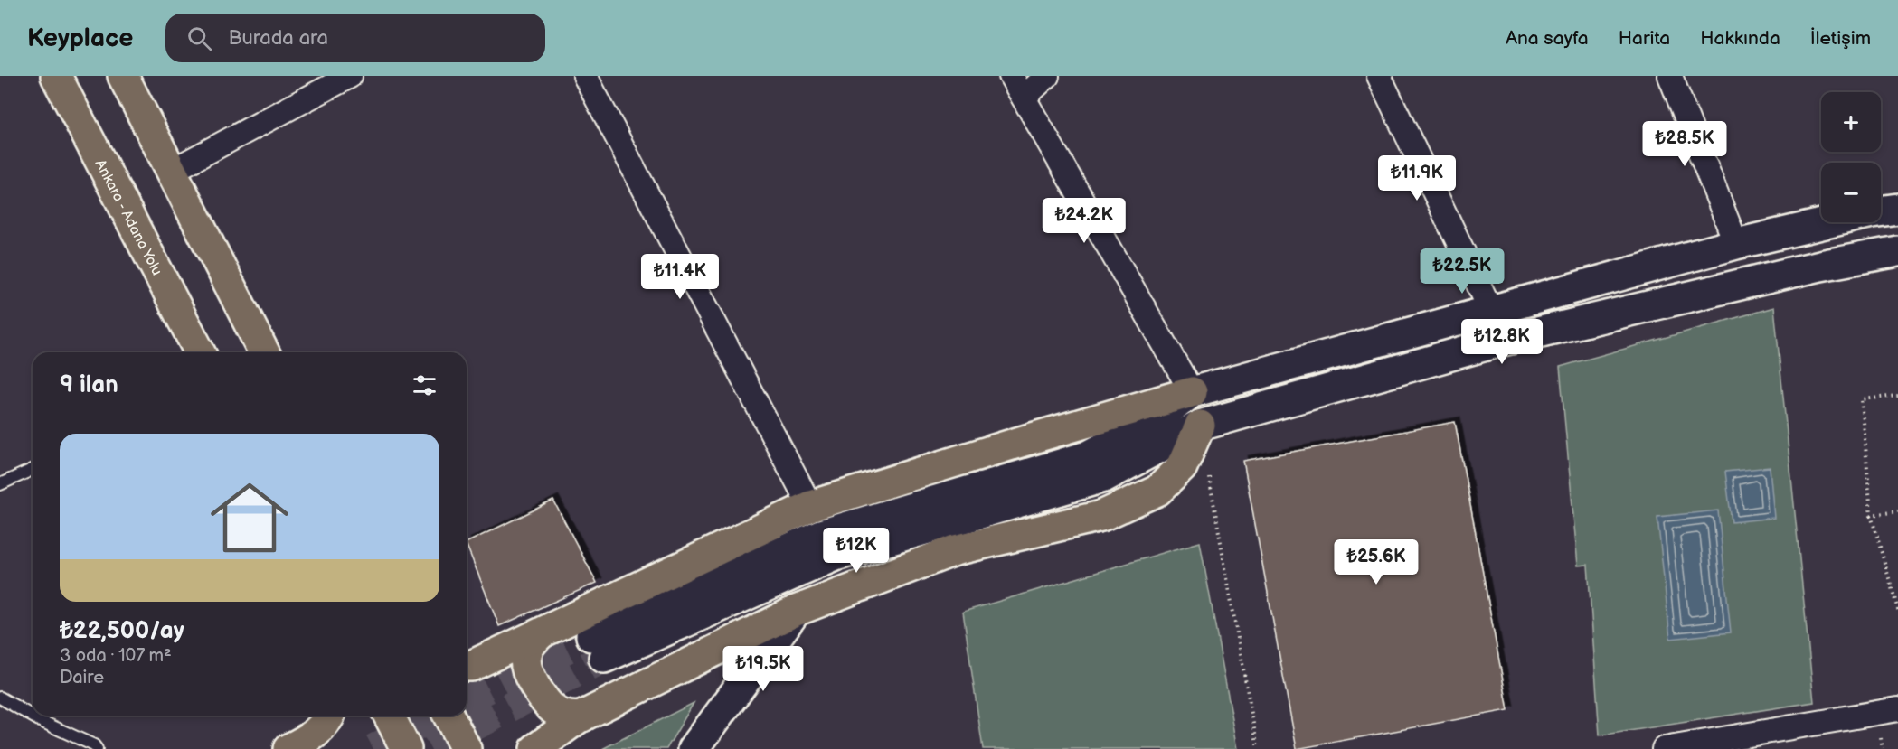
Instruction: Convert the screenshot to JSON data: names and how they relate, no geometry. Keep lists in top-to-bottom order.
{
  "streets": {
    "highway": ["Ankara - Adana Yolu"]
  },
  "page": {
    "header": "Keyplace",
    "search": "Burada ara",
    "nav": [
      "Ana sayfa",
      "Harita",
      "Hakkında",
      "İletişim"
    ],
    "map_buttons": ["+", "−"],
    "price": [
      "₺28.5K",
      "₺11.9K",
      "₺24.2K",
      "₺22.5K",
      "₺11.4K",
      "₺12.8K",
      "₺12K",
      "₺25.6K",
      "₺19.5K"
    ],
    "heading": "9 ilan",
    "list": [
      {
        "name": "₺22,500/ay",
        "note": "3 oda · 107 m² · Daire"
      }
    ]
  }
}
